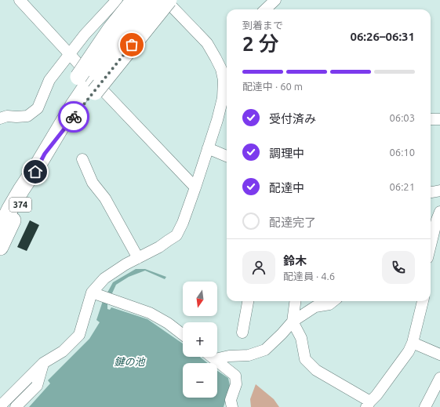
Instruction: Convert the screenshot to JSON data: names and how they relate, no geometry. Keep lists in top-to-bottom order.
{
  "streets": {
    "highway": ["374"]
  },
  "water": ["鍵の池"],
  "north": "bottom",
  "page": {
    "heading": ["2 分", "到着まで", "06:26–06:31"],
    "panel": ["鈴木", "配達員 · 4.6"],
    "bar": "配達中 · 60 m",
    "list": [
      ["受付済み", "06:03"],
      ["調理中", "06:10"],
      ["配達中", "06:21"],
      "配達完了"
    ],
    "map_buttons": ["+", "−"]
  }
}
